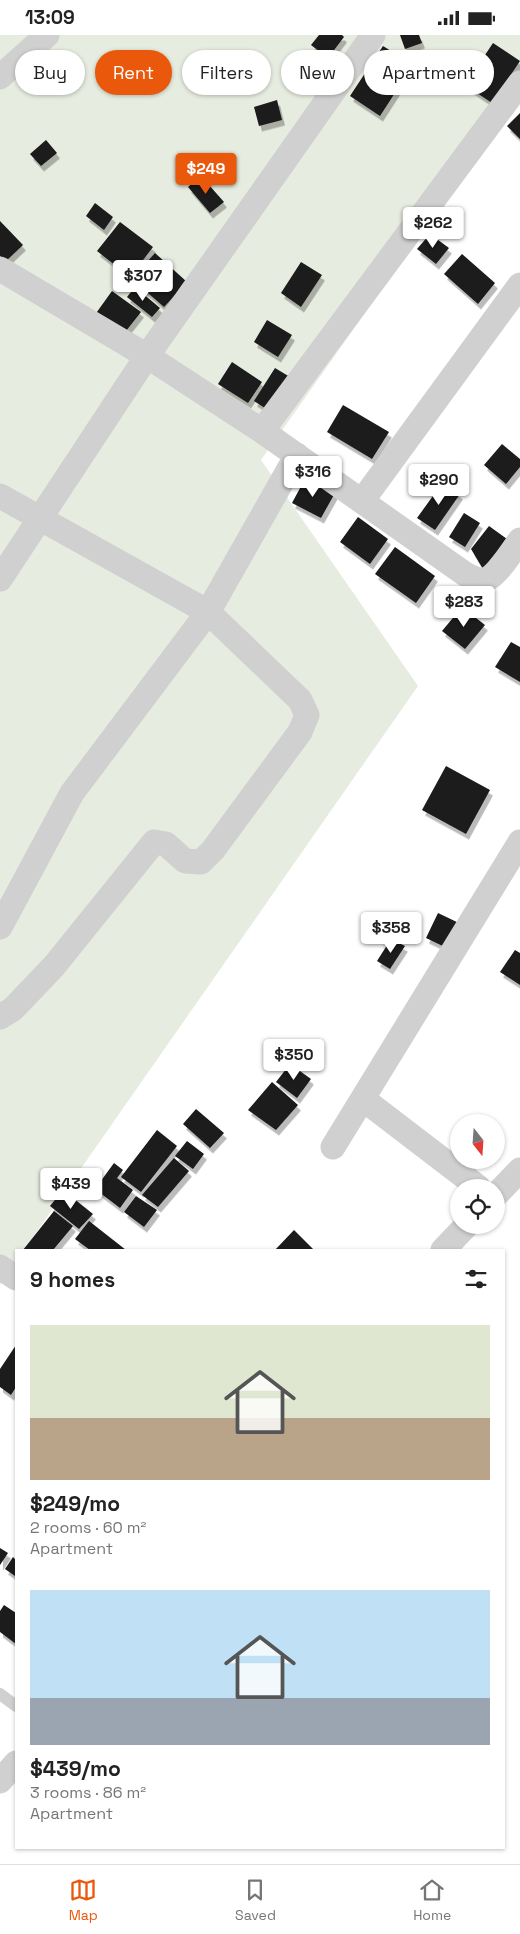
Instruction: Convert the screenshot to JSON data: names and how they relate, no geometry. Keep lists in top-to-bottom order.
{
  "north": "bottom",
  "page": {
    "status": "13:09",
    "chip": [
      "Buy",
      "Rent",
      "Filters",
      "New",
      "Apartment"
    ],
    "price": [
      "$249",
      "$262",
      "$307",
      "$316",
      "$290",
      "$283",
      "$358",
      "$350",
      "$439"
    ],
    "heading": "9 homes",
    "list": [
      {
        "name": "$249/mo",
        "note": "2 rooms · 60 m² · Apartment"
      },
      {
        "name": "$439/mo",
        "note": "3 rooms · 86 m² · Apartment"
      }
    ],
    "tabs": ["Map", "Saved", "Home"]
  }
}
